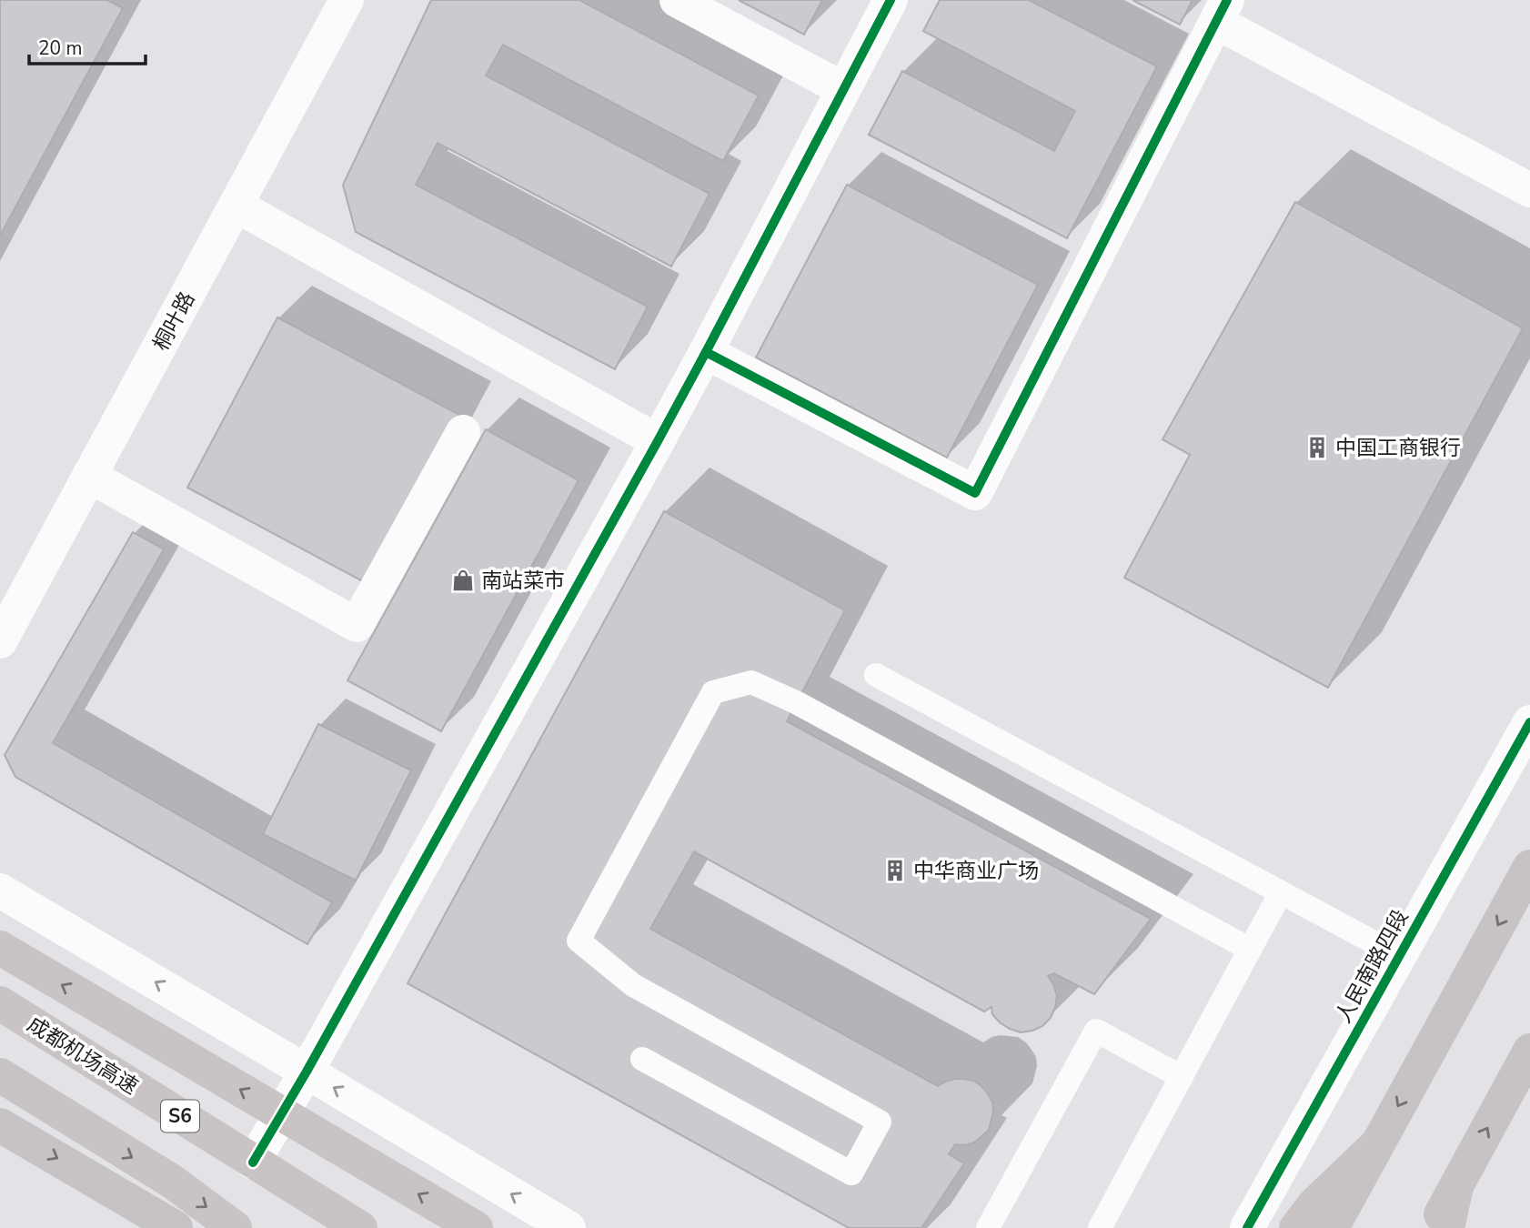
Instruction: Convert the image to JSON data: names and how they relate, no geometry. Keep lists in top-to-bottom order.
{
  "streets": {
    "highway": ["成都机场高速", "S6"],
    "street": ["桐叶路", "人民南路四段"]
  },
  "places": {
    "building": ["中国工商银行", "中华商业广场"],
    "shop": ["南站菜市"]
  },
  "scale_bar": "20 m"
}
